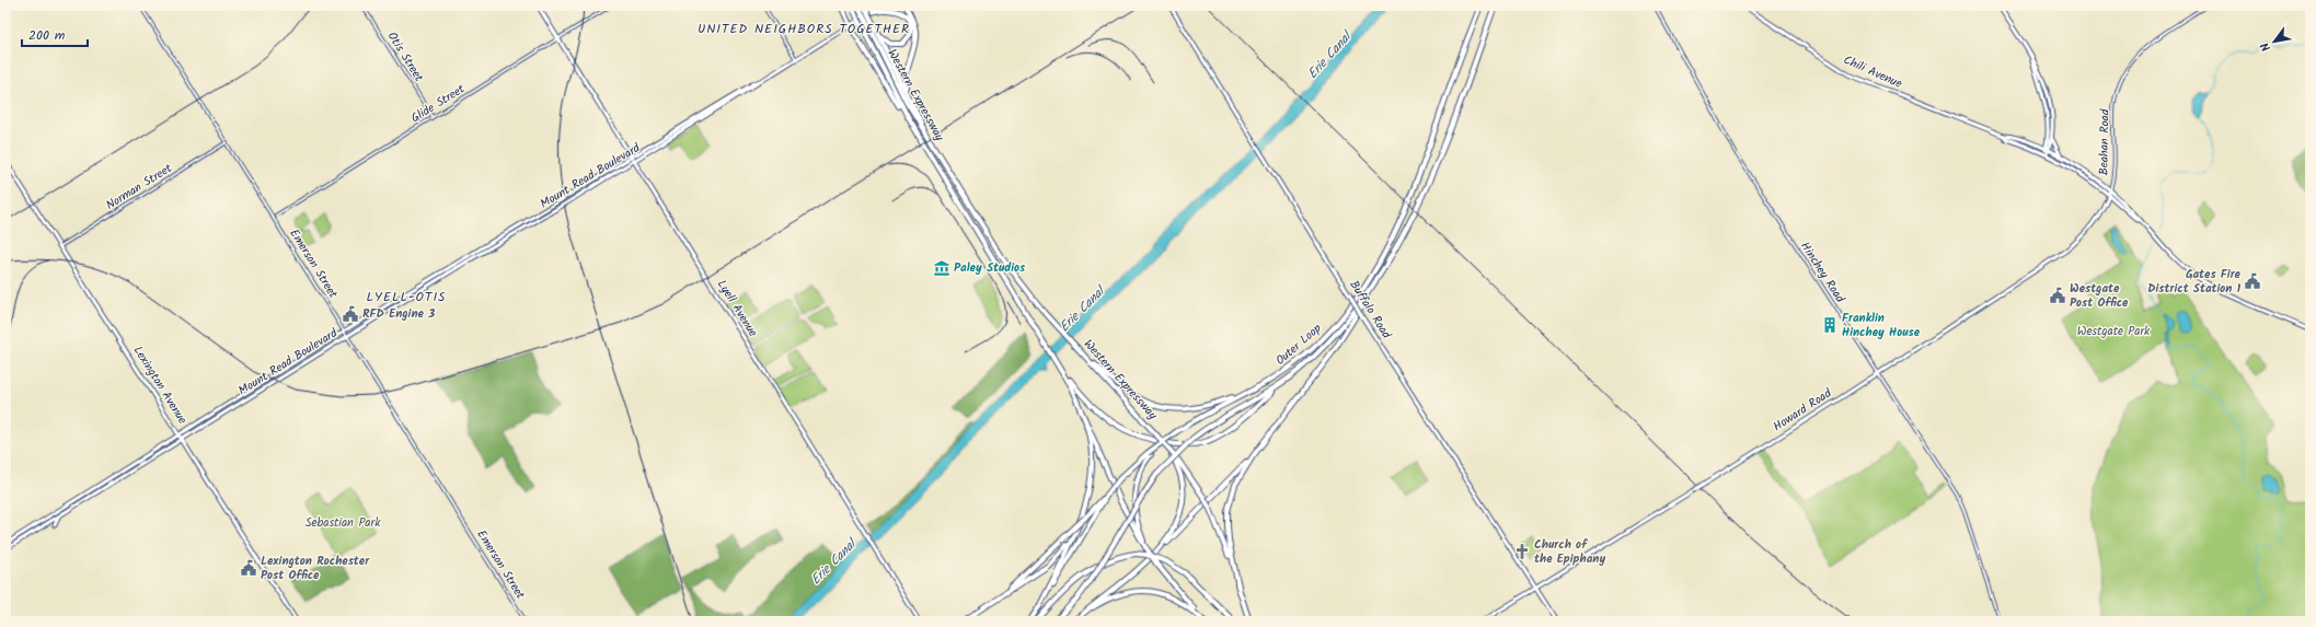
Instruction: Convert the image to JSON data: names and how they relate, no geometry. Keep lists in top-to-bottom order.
{
  "streets": {
    "highway": ["Western Expressway", "Outer Loop"],
    "main road": [
      "Chili Avenue",
      "Mount Read Boulevard",
      "Lyell Avenue",
      "Buffalo Road",
      "Lexington Avenue",
      "Howard Road"
    ],
    "street": [
      "Otis Street",
      "Glide Street",
      "Beahan Road",
      "Norman Street",
      "Emerson Street",
      "Hinchey Road"
    ]
  },
  "crossings": [
    ["Otis Street", "Glide Street"],
    ["Chili Avenue", "Beahan Road"],
    ["Chili Avenue", "Howard Road"],
    ["Glide Street", "Emerson Street"],
    ["Glide Street", "Lyell Avenue"],
    ["Beahan Road", "Howard Road"],
    ["Mount Read Boulevard", "Emerson Street"],
    ["Mount Read Boulevard", "Lyell Avenue"],
    ["Mount Read Boulevard", "Lexington Avenue"],
    ["Norman Street", "Emerson Street"],
    ["Norman Street", "Lexington Avenue"],
    ["Hinchey Road", "Howard Road"],
    ["Buffalo Road", "Outer Loop"],
    ["Buffalo Road", "Howard Road"]
  ],
  "districts": ["UNITED NEIGHBORS TOGETHER", "LYELL-OTIS"],
  "water": ["Erie Canal"],
  "parks": ["Westgate Park", "Sebastian Park"],
  "places": {
    "museum": ["Paley Studios"],
    "public building": [
      "Gates Fire District Station 1",
      "Westgate Post Office",
      "RFD Engine 3",
      "Lexington Rochester Post Office"
    ],
    "building": ["Franklin Hinchey House"],
    "church": ["Church of the Epiphany"]
  },
  "scale_bar": "200 m",
  "north": "bottom left"
}
